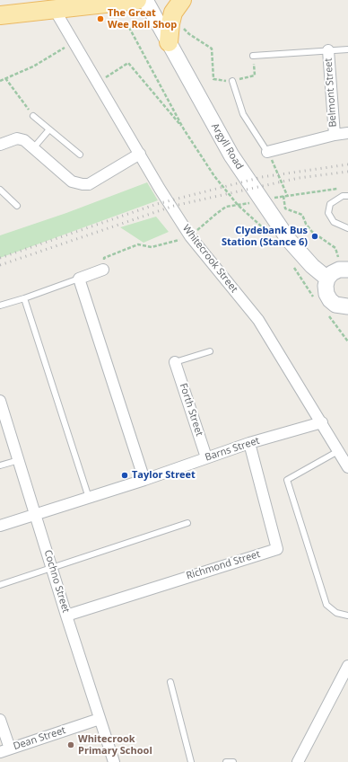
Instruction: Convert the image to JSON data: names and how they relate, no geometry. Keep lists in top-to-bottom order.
{
  "streets": {
    "street": [
      "Belmont Street",
      "Argyll Road",
      "Whitecrook Street",
      "Forth Street",
      "Barns Street",
      "Richmond Street",
      "Cochno Street",
      "Dean Street"
    ]
  },
  "crossings": [
    ["Whitecrook Street", "Barns Street"],
    ["Forth Street", "Barns Street"],
    ["Barns Street", "Richmond Street"],
    ["Barns Street", "Cochno Street"],
    ["Richmond Street", "Cochno Street"],
    ["Cochno Street", "Dean Street"]
  ],
  "places": [
    "The Great Wee Roll Shop",
    "Clydebank Bus Station (Stance 6)",
    "Taylor Street",
    "Whitecrook Primary School"
  ]
}
